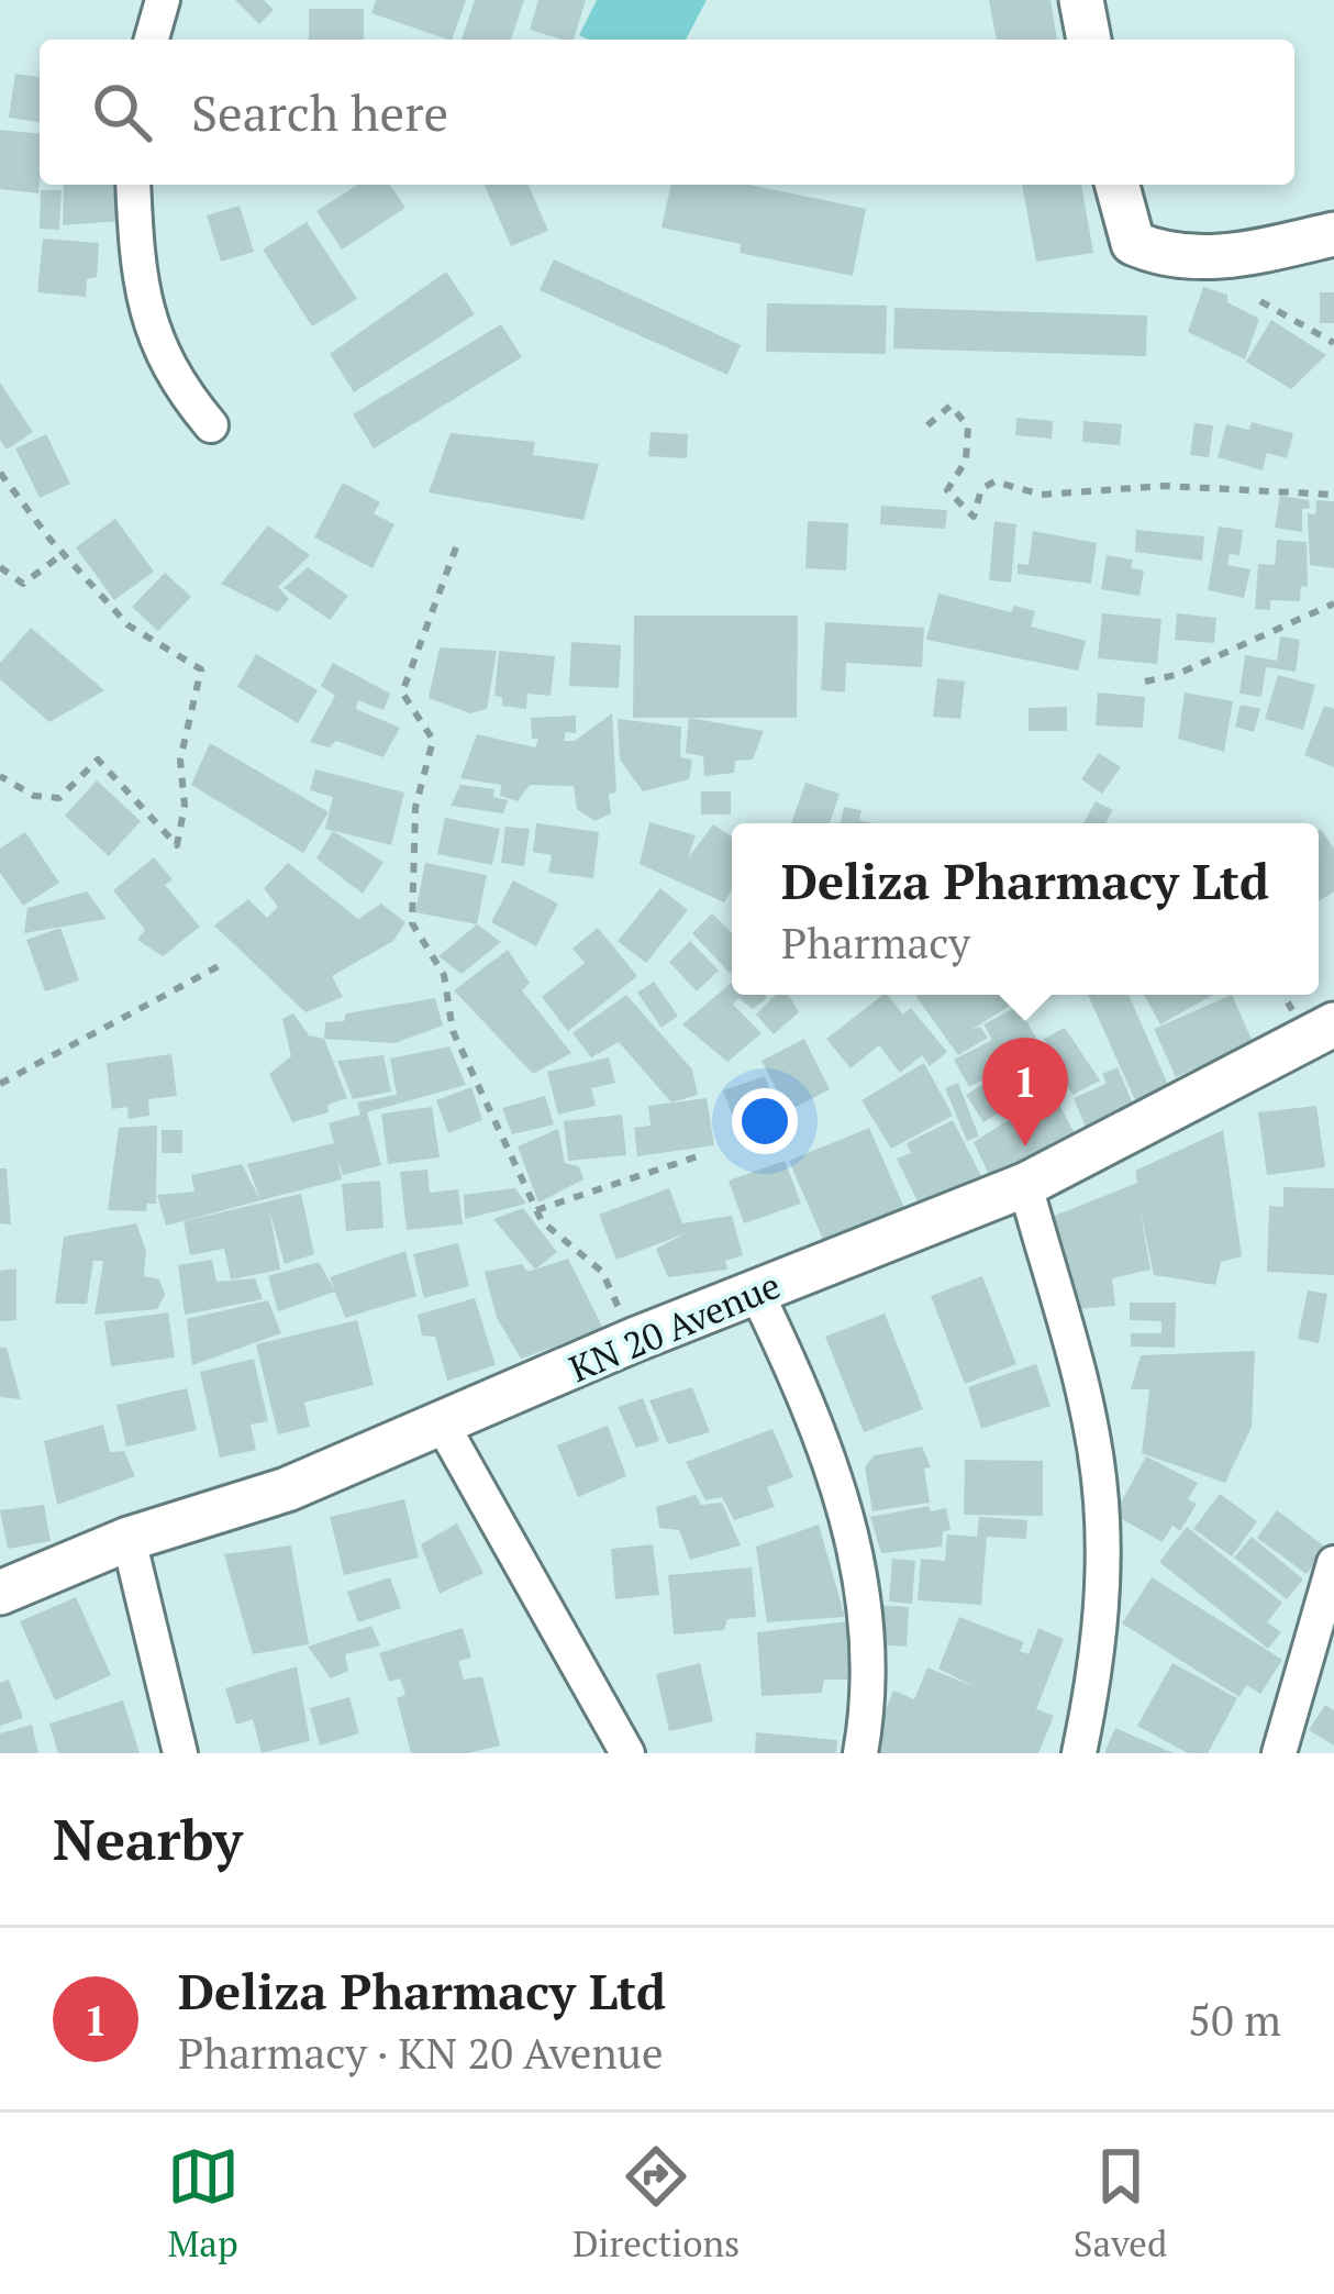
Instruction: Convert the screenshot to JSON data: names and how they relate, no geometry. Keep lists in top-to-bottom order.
{
  "streets": {
    "street": ["KN 20 Avenue"]
  },
  "page": {
    "search": "Search here",
    "popup": ["Deliza Pharmacy Ltd", "Pharmacy"],
    "pins": "1",
    "heading": "Nearby",
    "list": [
      {
        "mark": "1",
        "name": "Deliza Pharmacy Ltd",
        "note": "Pharmacy · KN 20 Avenue",
        "value": "50 m"
      }
    ],
    "nav": ["Map", "Directions", "Saved"]
  }
}
